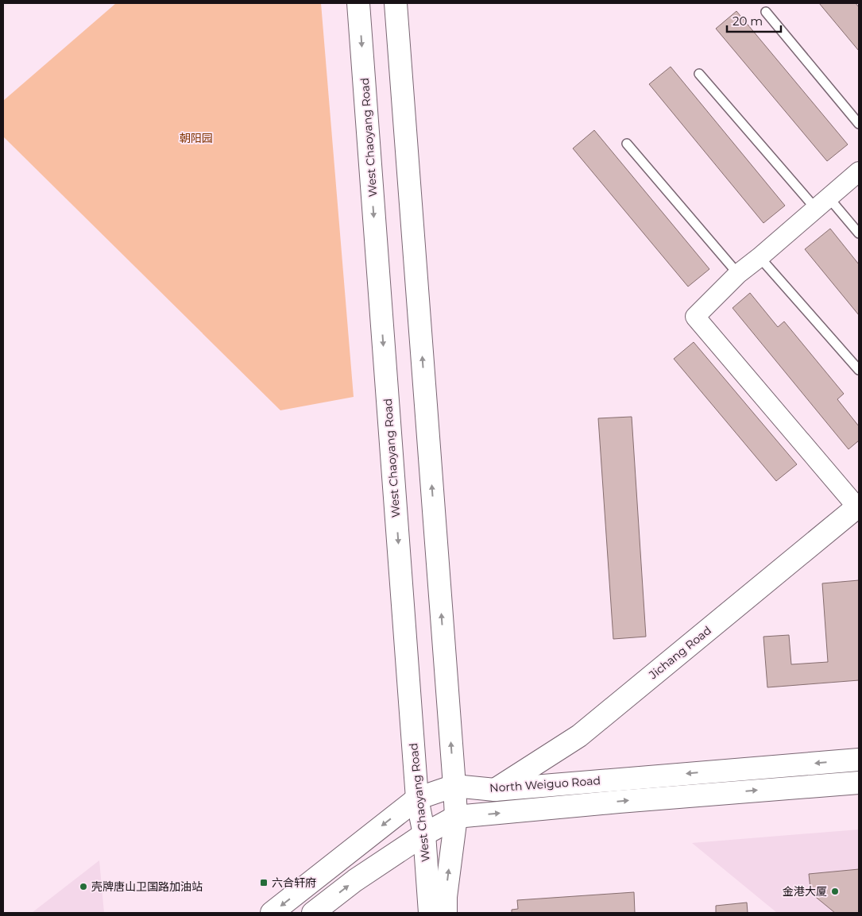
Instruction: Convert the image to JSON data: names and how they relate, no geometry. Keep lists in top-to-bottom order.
{
  "streets": {
    "main road": ["West Chaoyang Road", "Jichang Road", "North Weiguo Road"]
  },
  "crossings": [
    ["West Chaoyang Road", "North Weiguo Road"],
    ["Jichang Road", "North Weiguo Road"]
  ],
  "parks": ["朝阳园"],
  "places": {
    "transit": ["六合轩府"],
    "other": ["壳牌唐山卫国路加油站", "金港大厦"]
  },
  "scale_bar": "20 m"
}
